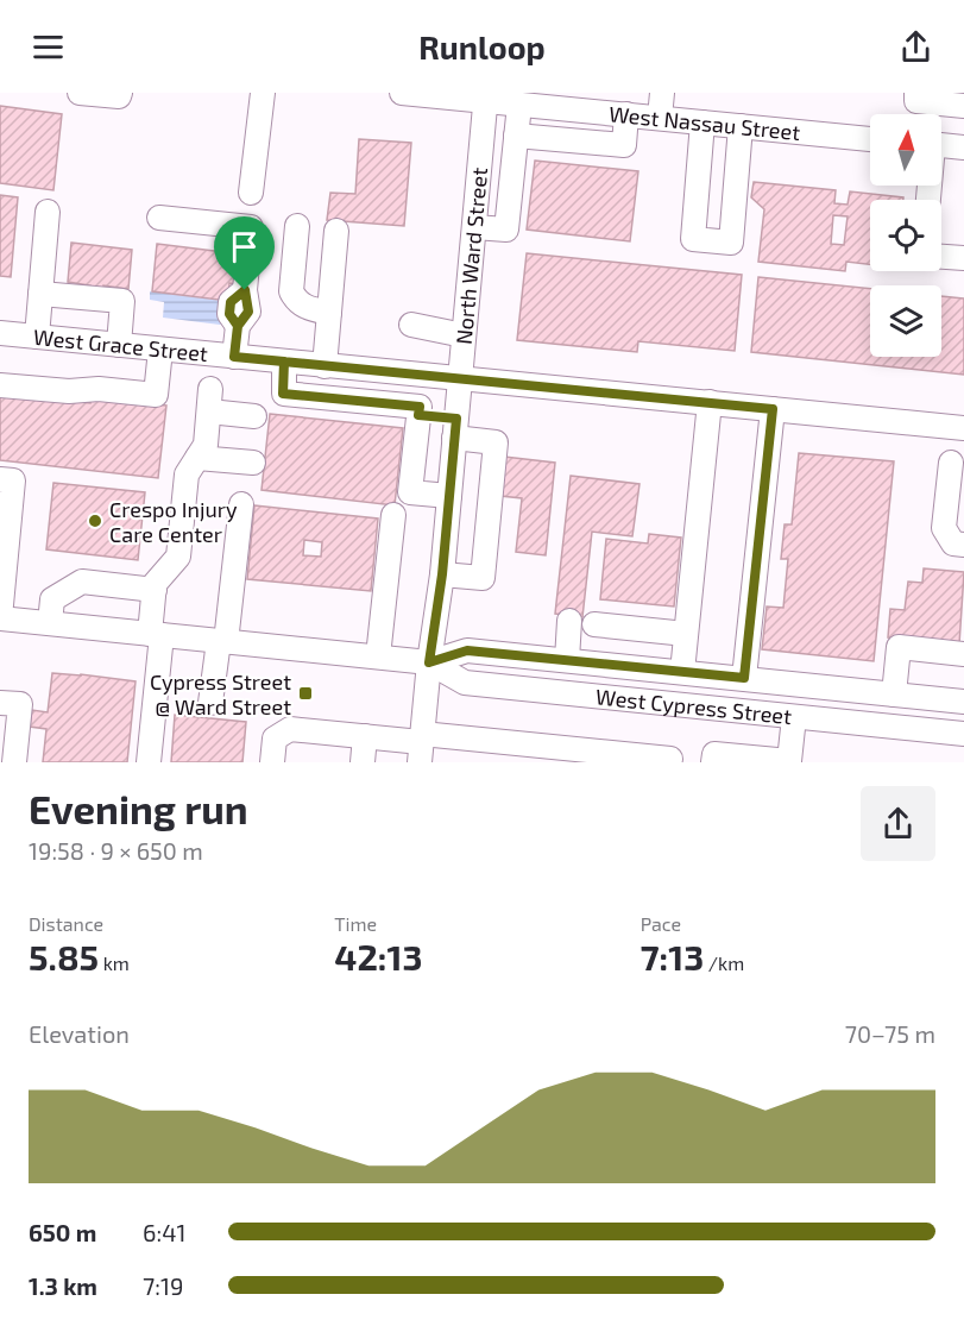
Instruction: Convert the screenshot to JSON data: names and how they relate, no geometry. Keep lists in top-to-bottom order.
{
  "streets": {
    "street": [
      "West Nassau Street",
      "North Ward Street",
      "West Grace Street",
      "West Cypress Street"
    ]
  },
  "crossings": [
    ["West Nassau Street", "North Ward Street"],
    ["North Ward Street", "West Grace Street"],
    ["North Ward Street", "West Cypress Street"]
  ],
  "places": {
    "other": ["Crespo Injury Care Center"],
    "transit": ["Cypress Street @ Ward Street"]
  },
  "north": "top",
  "page": {
    "header": "Runloop",
    "heading": ["Evening run", "19:58 · 9 × 650 m"],
    "stats": [
      ["Distance", "5.85 km"],
      ["Time", "42:13"],
      ["Pace", "7:13 /km"]
    ],
    "chart": ["Elevation", "70–75 m"],
    "list": [
      {
        "name": "650 m",
        "note": "6:41"
      },
      {
        "name": "1.3 km",
        "note": "7:19"
      }
    ]
  }
}
